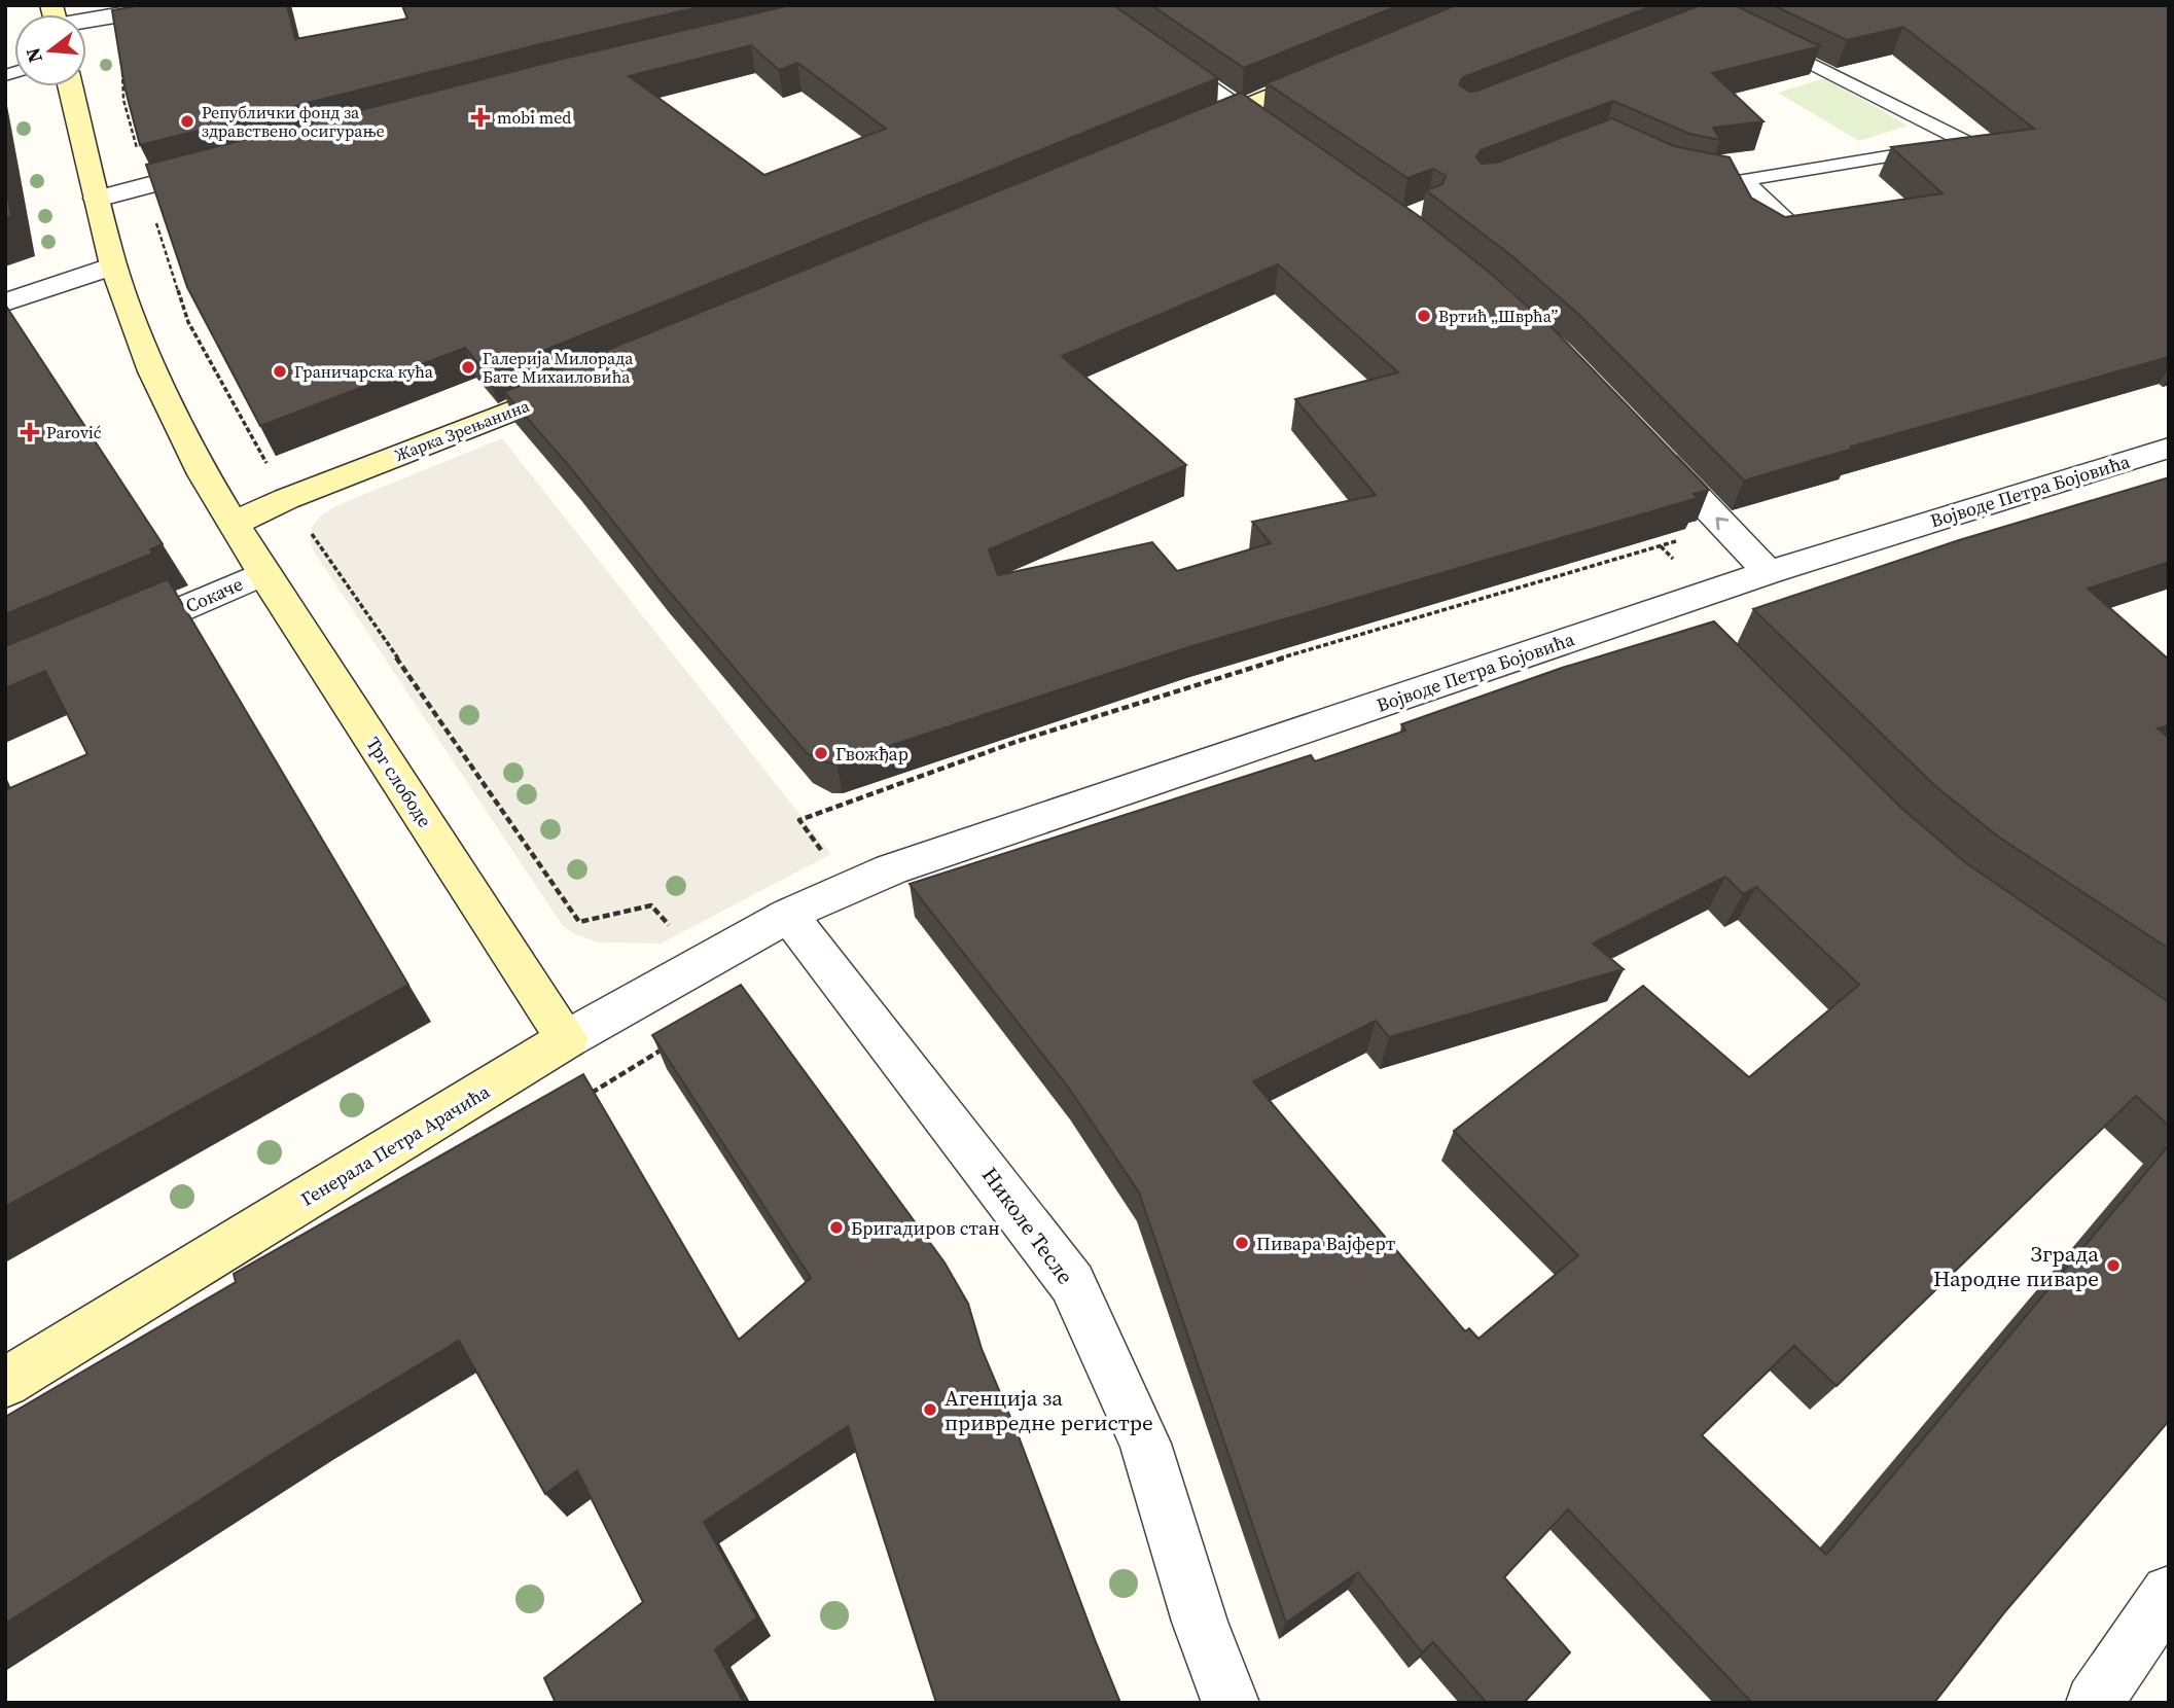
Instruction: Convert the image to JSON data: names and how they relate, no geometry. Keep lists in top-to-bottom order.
{
  "streets": {
    "street": [
      "Жарка Зрењанина",
      "Војводе Петра Бојовића",
      "Сокаче",
      "Трг слободе",
      "Генерала Петра Арачића",
      "Николе Тесле"
    ]
  },
  "crossings": [
    ["Жарка Зрењанина", "Трг слободе"],
    ["Војводе Петра Бојовића", "Генерала Петра Арачића"],
    ["Војводе Петра Бојовића", "Николе Тесле"],
    ["Сокаче", "Трг слободе"],
    ["Трг слободе", "Генерала Петра Арачића"],
    ["Генерала Петра Арачића", "Николе Тесле"]
  ],
  "places": {
    "health": ["mobi med", "Parović"],
    "other": [
      "Републички фонд за здравствено осигурање",
      "Вртић „Шврћа”",
      "Галерија Милорада Бате Михаиловића",
      "Граничарска кућа",
      "Гвожђар",
      "Бригадиров стан",
      "Пивара Вајферт",
      "Зграда Народне пиваре",
      "Агенција за привредне регистре"
    ]
  },
  "north": "left"
}
